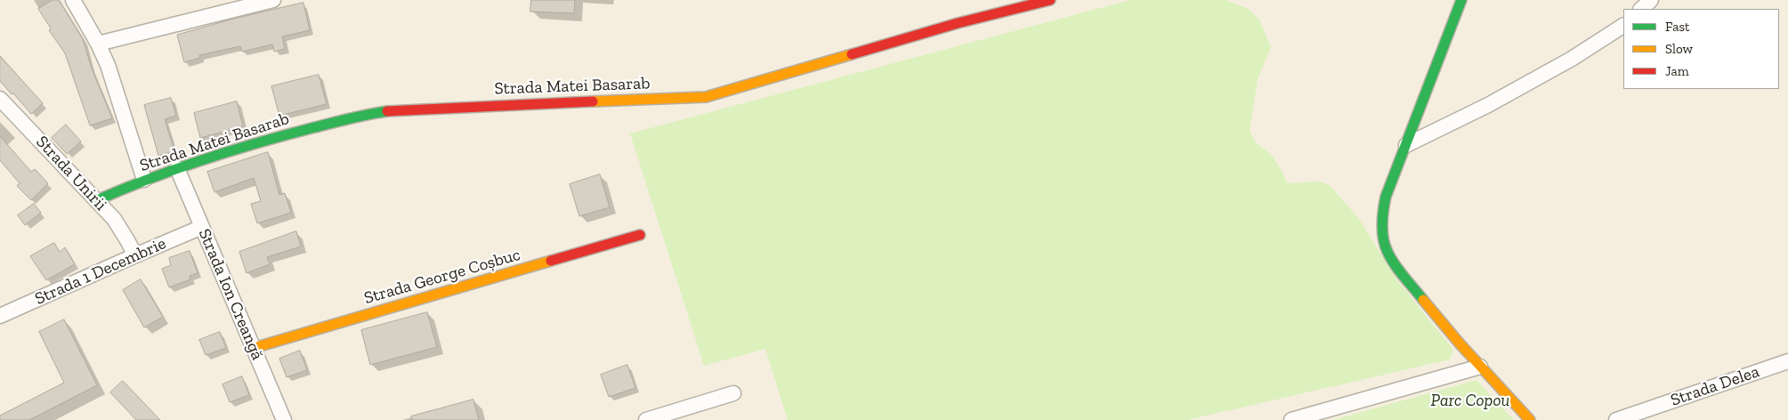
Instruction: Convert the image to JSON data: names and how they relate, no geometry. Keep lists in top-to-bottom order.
{
  "streets": {
    "street": [
      "Strada Matei Basarab",
      "Strada Unirii",
      "Strada 1 Decembrie",
      "Strada George Coșbuc",
      "Strada Ion Creangă",
      "Strada Delea"
    ]
  },
  "crossings": [
    ["Strada Matei Basarab", "Strada Unirii"],
    ["Strada Matei Basarab", "Strada Ion Creangă"],
    ["Strada Unirii", "Strada 1 Decembrie"],
    ["Strada 1 Decembrie", "Strada Ion Creangă"],
    ["Strada George Coșbuc", "Strada Ion Creangă"]
  ],
  "parks": ["Parc Copou"],
  "legend": ["Fast", "Slow", "Jam"]
}
